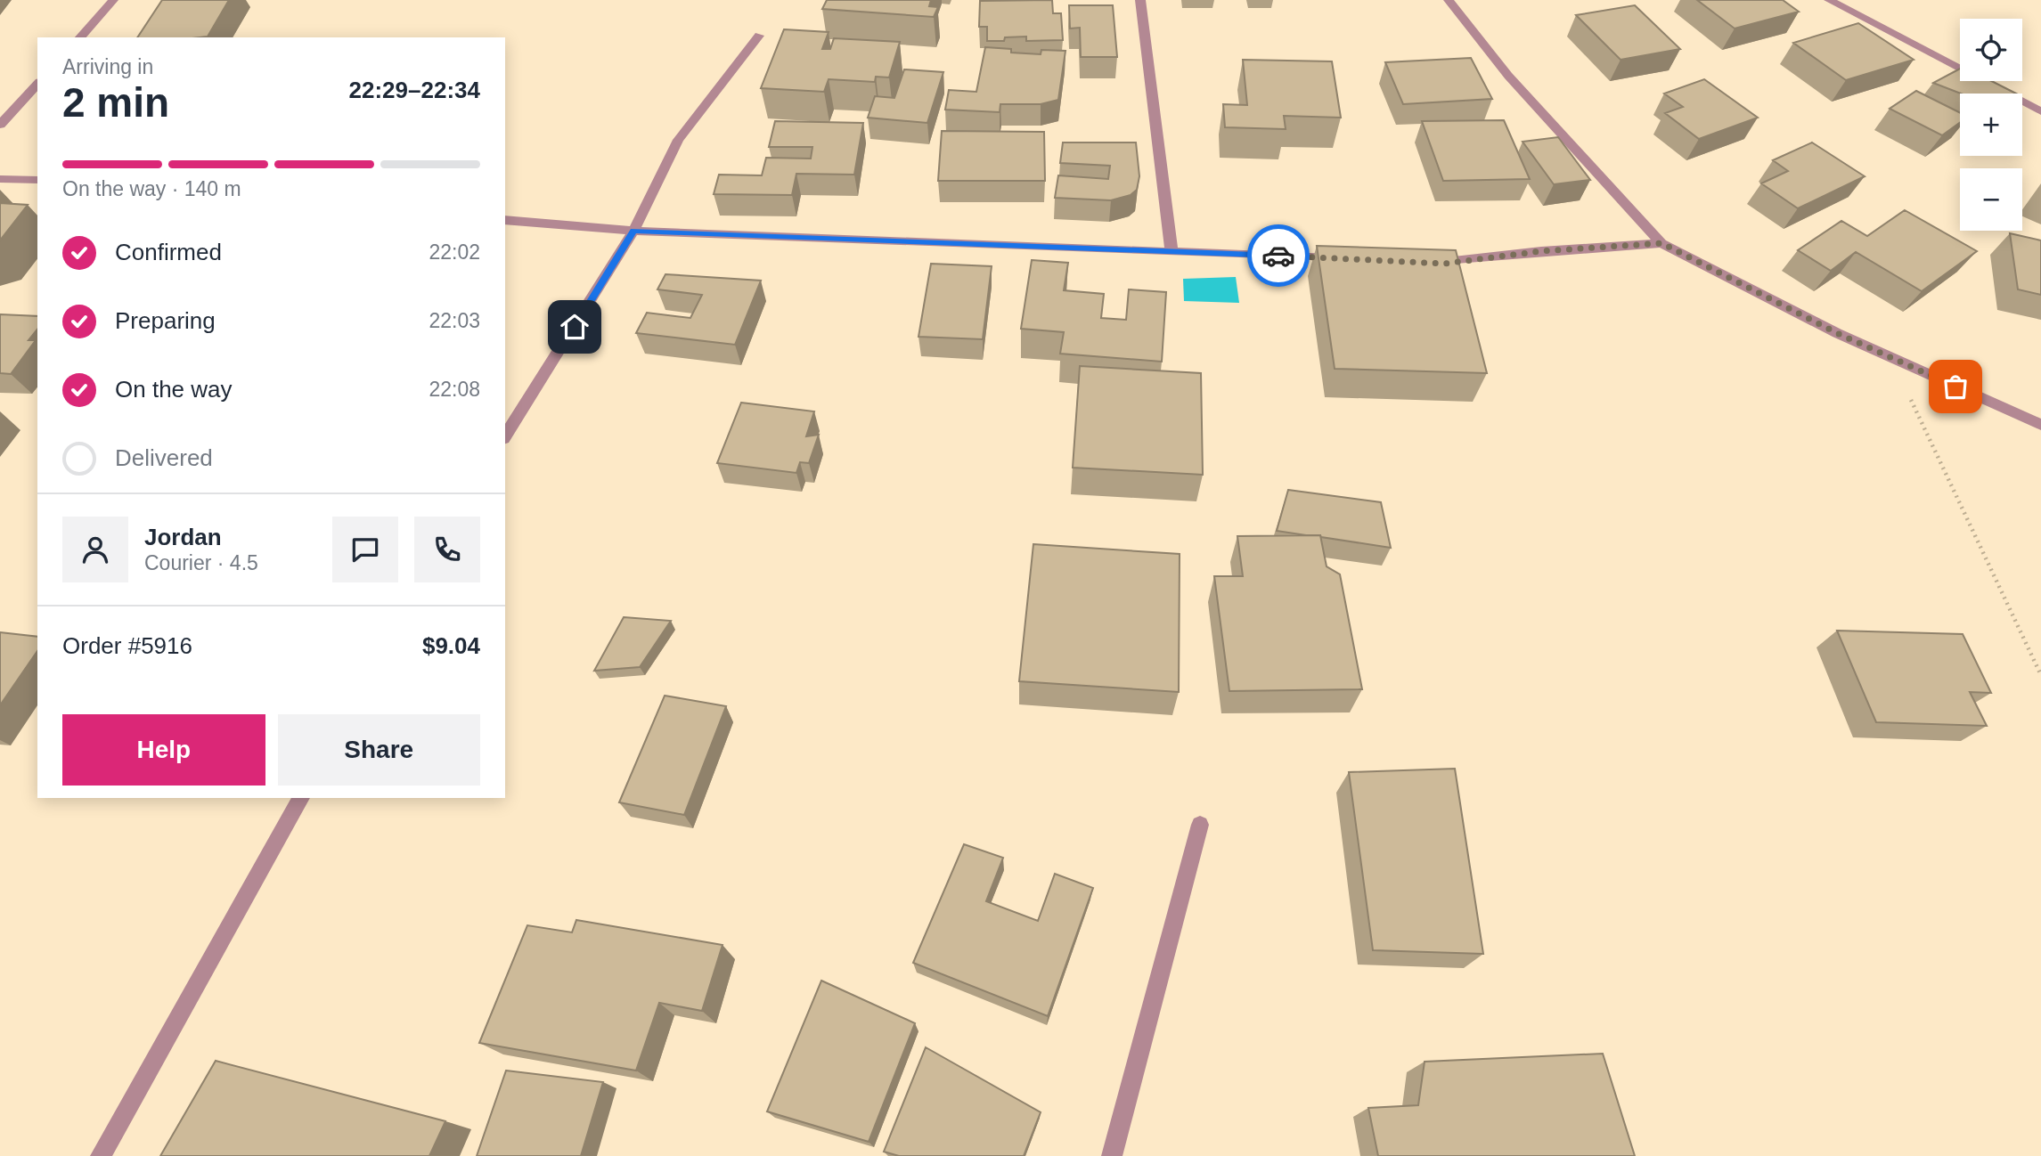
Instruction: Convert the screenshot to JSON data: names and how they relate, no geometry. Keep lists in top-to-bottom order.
{
  "page": {
    "map_buttons": ["+", "−"],
    "heading": ["2 min", "Arriving in", "22:29–22:34"],
    "panel": [
      "Jordan",
      "Courier · 4.5",
      "Order #5916",
      "$9.04"
    ],
    "bar": "On the way · 140 m",
    "list": [
      ["Confirmed", "22:02"],
      ["Preparing", "22:03"],
      ["On the way", "22:08"],
      "Delivered"
    ],
    "buttons": ["Help", "Share"]
  }
}
